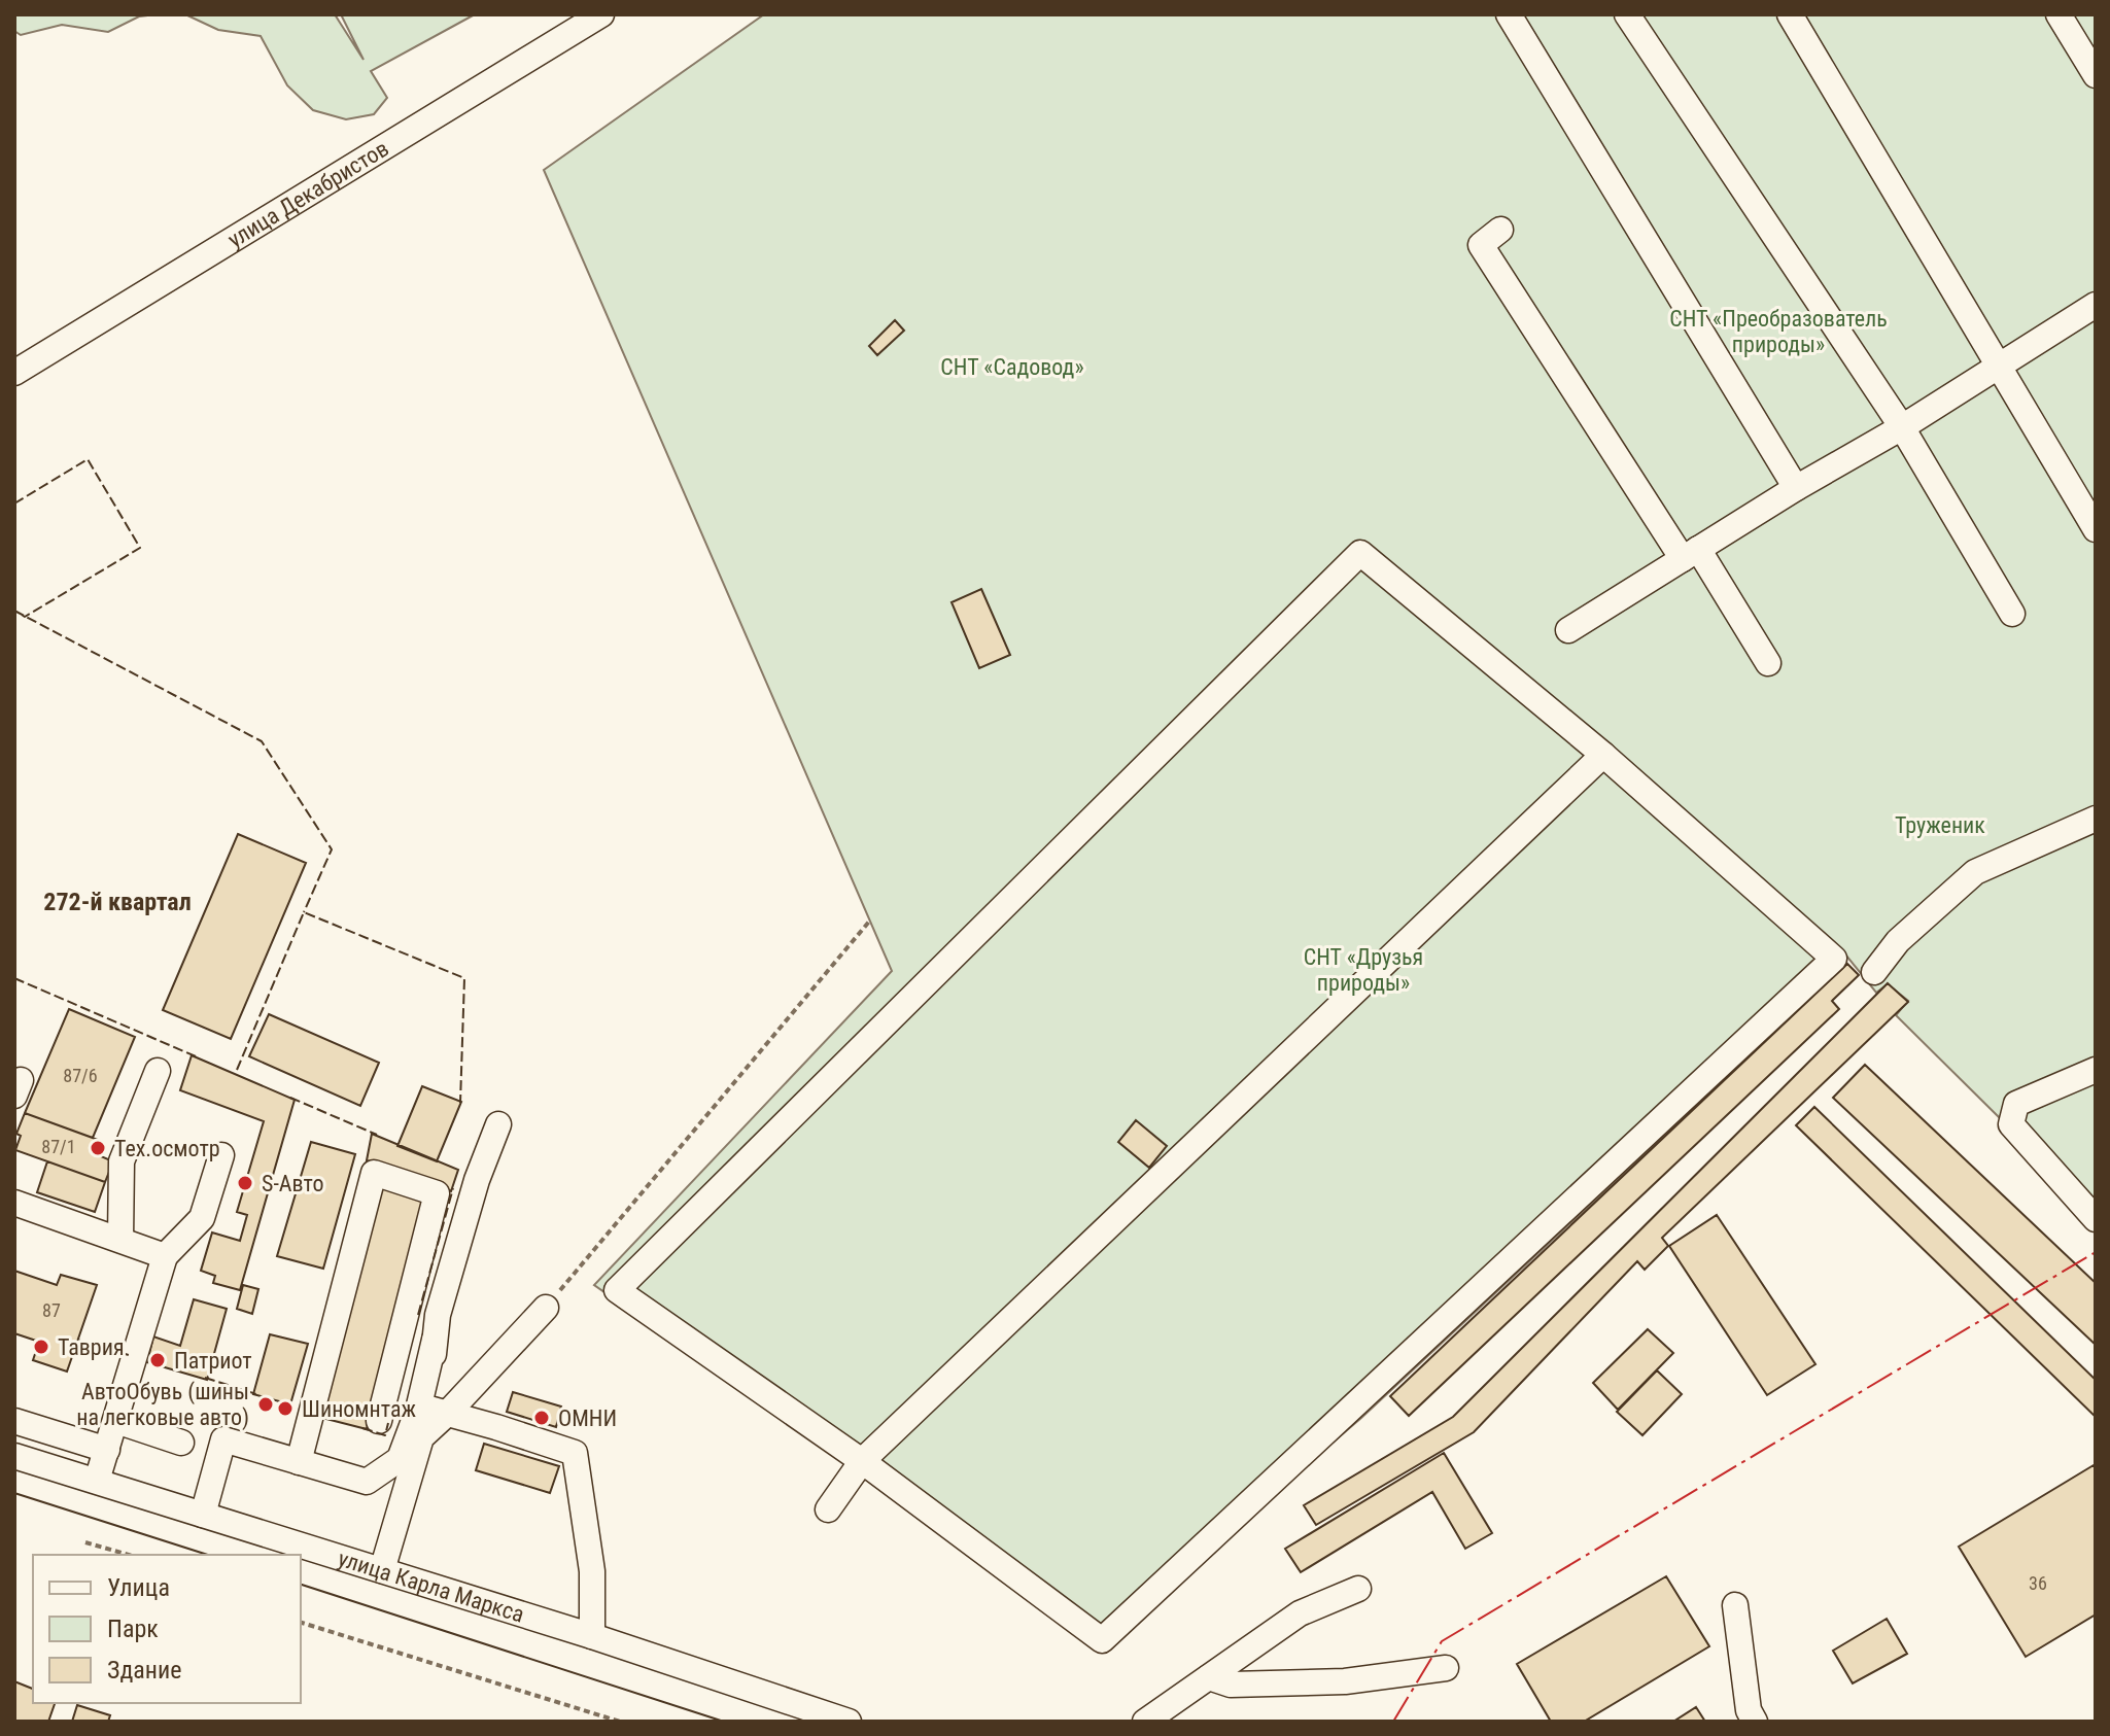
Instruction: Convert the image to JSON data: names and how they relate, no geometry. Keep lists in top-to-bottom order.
{
  "streets": {
    "street": ["улица Декабристов", "улица Карла Маркса"]
  },
  "districts": ["272-й квартал"],
  "parks": [
    "СНТ «Преобразователь природы»",
    "СНТ «Садовод»",
    "Труженик",
    "СНТ «Друзья природы»"
  ],
  "places": [
    "Тех.осмотр",
    "S-Авто",
    "Таврия",
    "Патриот",
    "АвтоОбувь (шины на легковые авто)",
    "Шиномнтаж",
    "ОМНИ"
  ],
  "house_numbers": [
    "87/6",
    "87/1",
    "87",
    "36"
  ],
  "legend": ["Улица", "Парк", "Здание"]
}
